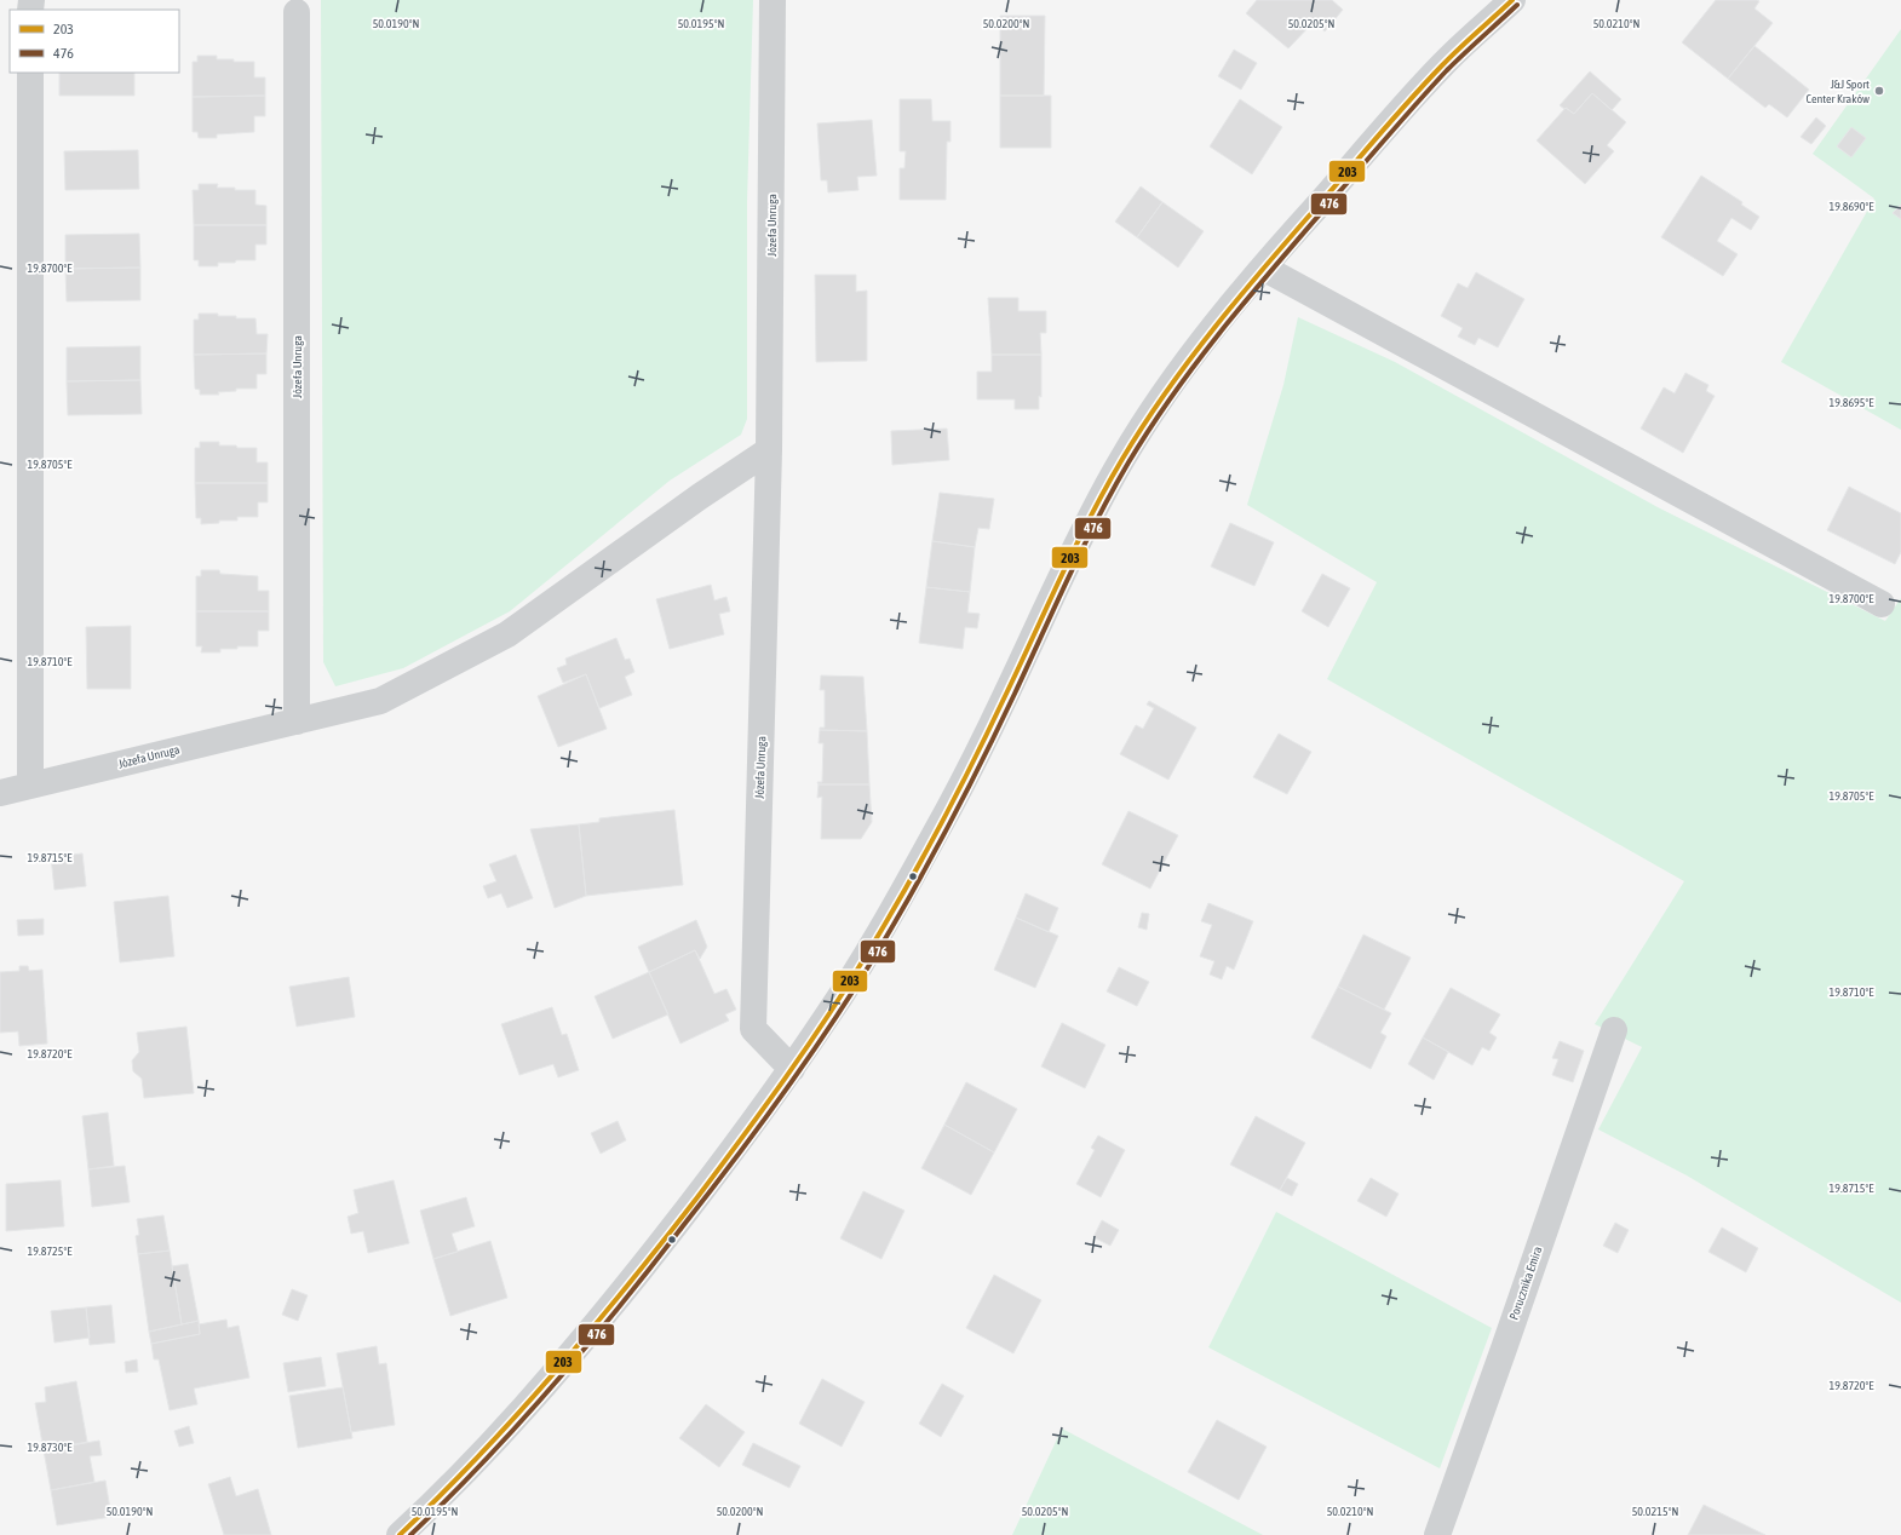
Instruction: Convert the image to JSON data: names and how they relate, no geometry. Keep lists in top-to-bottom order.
{
  "streets": {
    "street": ["Józefa Unruga", "Porucznika Emira"]
  },
  "places": ["J&J Sport Center Kraków"],
  "lines": ["transit line 203", "transit line 476"],
  "legend": ["203", "476"],
  "coordinates": [
    "50.0190°N",
    "50.0195°N",
    "50.0200°N",
    "50.0205°N",
    "50.0210°N",
    "19.8690°E",
    "19.8700°E",
    "19.8695°E",
    "19.8705°E",
    "19.8710°E",
    "19.8715°E",
    "19.8720°E",
    "19.8725°E",
    "19.8730°E",
    "50.0215°N"
  ]
}
